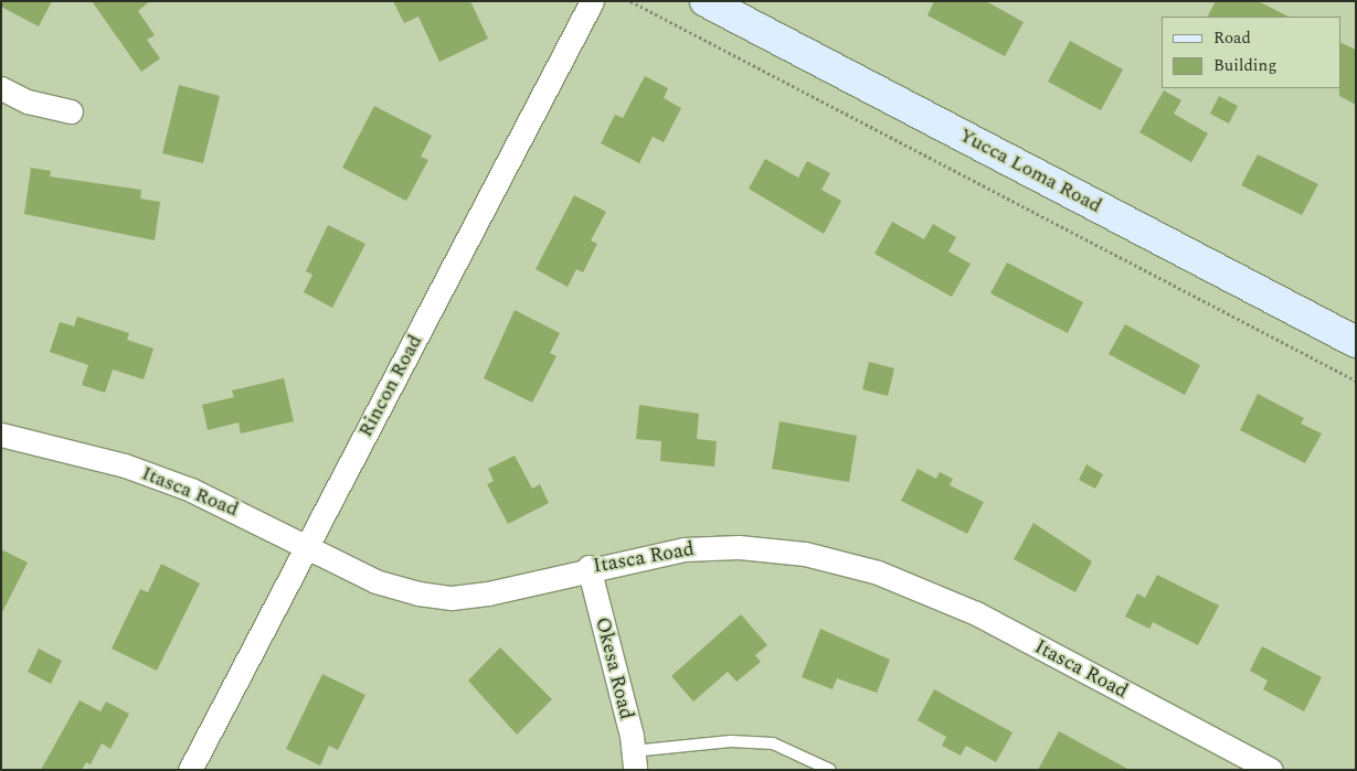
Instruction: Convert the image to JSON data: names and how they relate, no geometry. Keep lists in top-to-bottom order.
{
  "streets": {
    "main road": ["Yucca Loma Road"],
    "street": ["Rincon Road", "Itasca Road", "Okesa Road"]
  },
  "crossings": [
    ["Rincon Road", "Itasca Road"],
    ["Itasca Road", "Okesa Road"]
  ],
  "legend": ["Road", "Building"]
}
